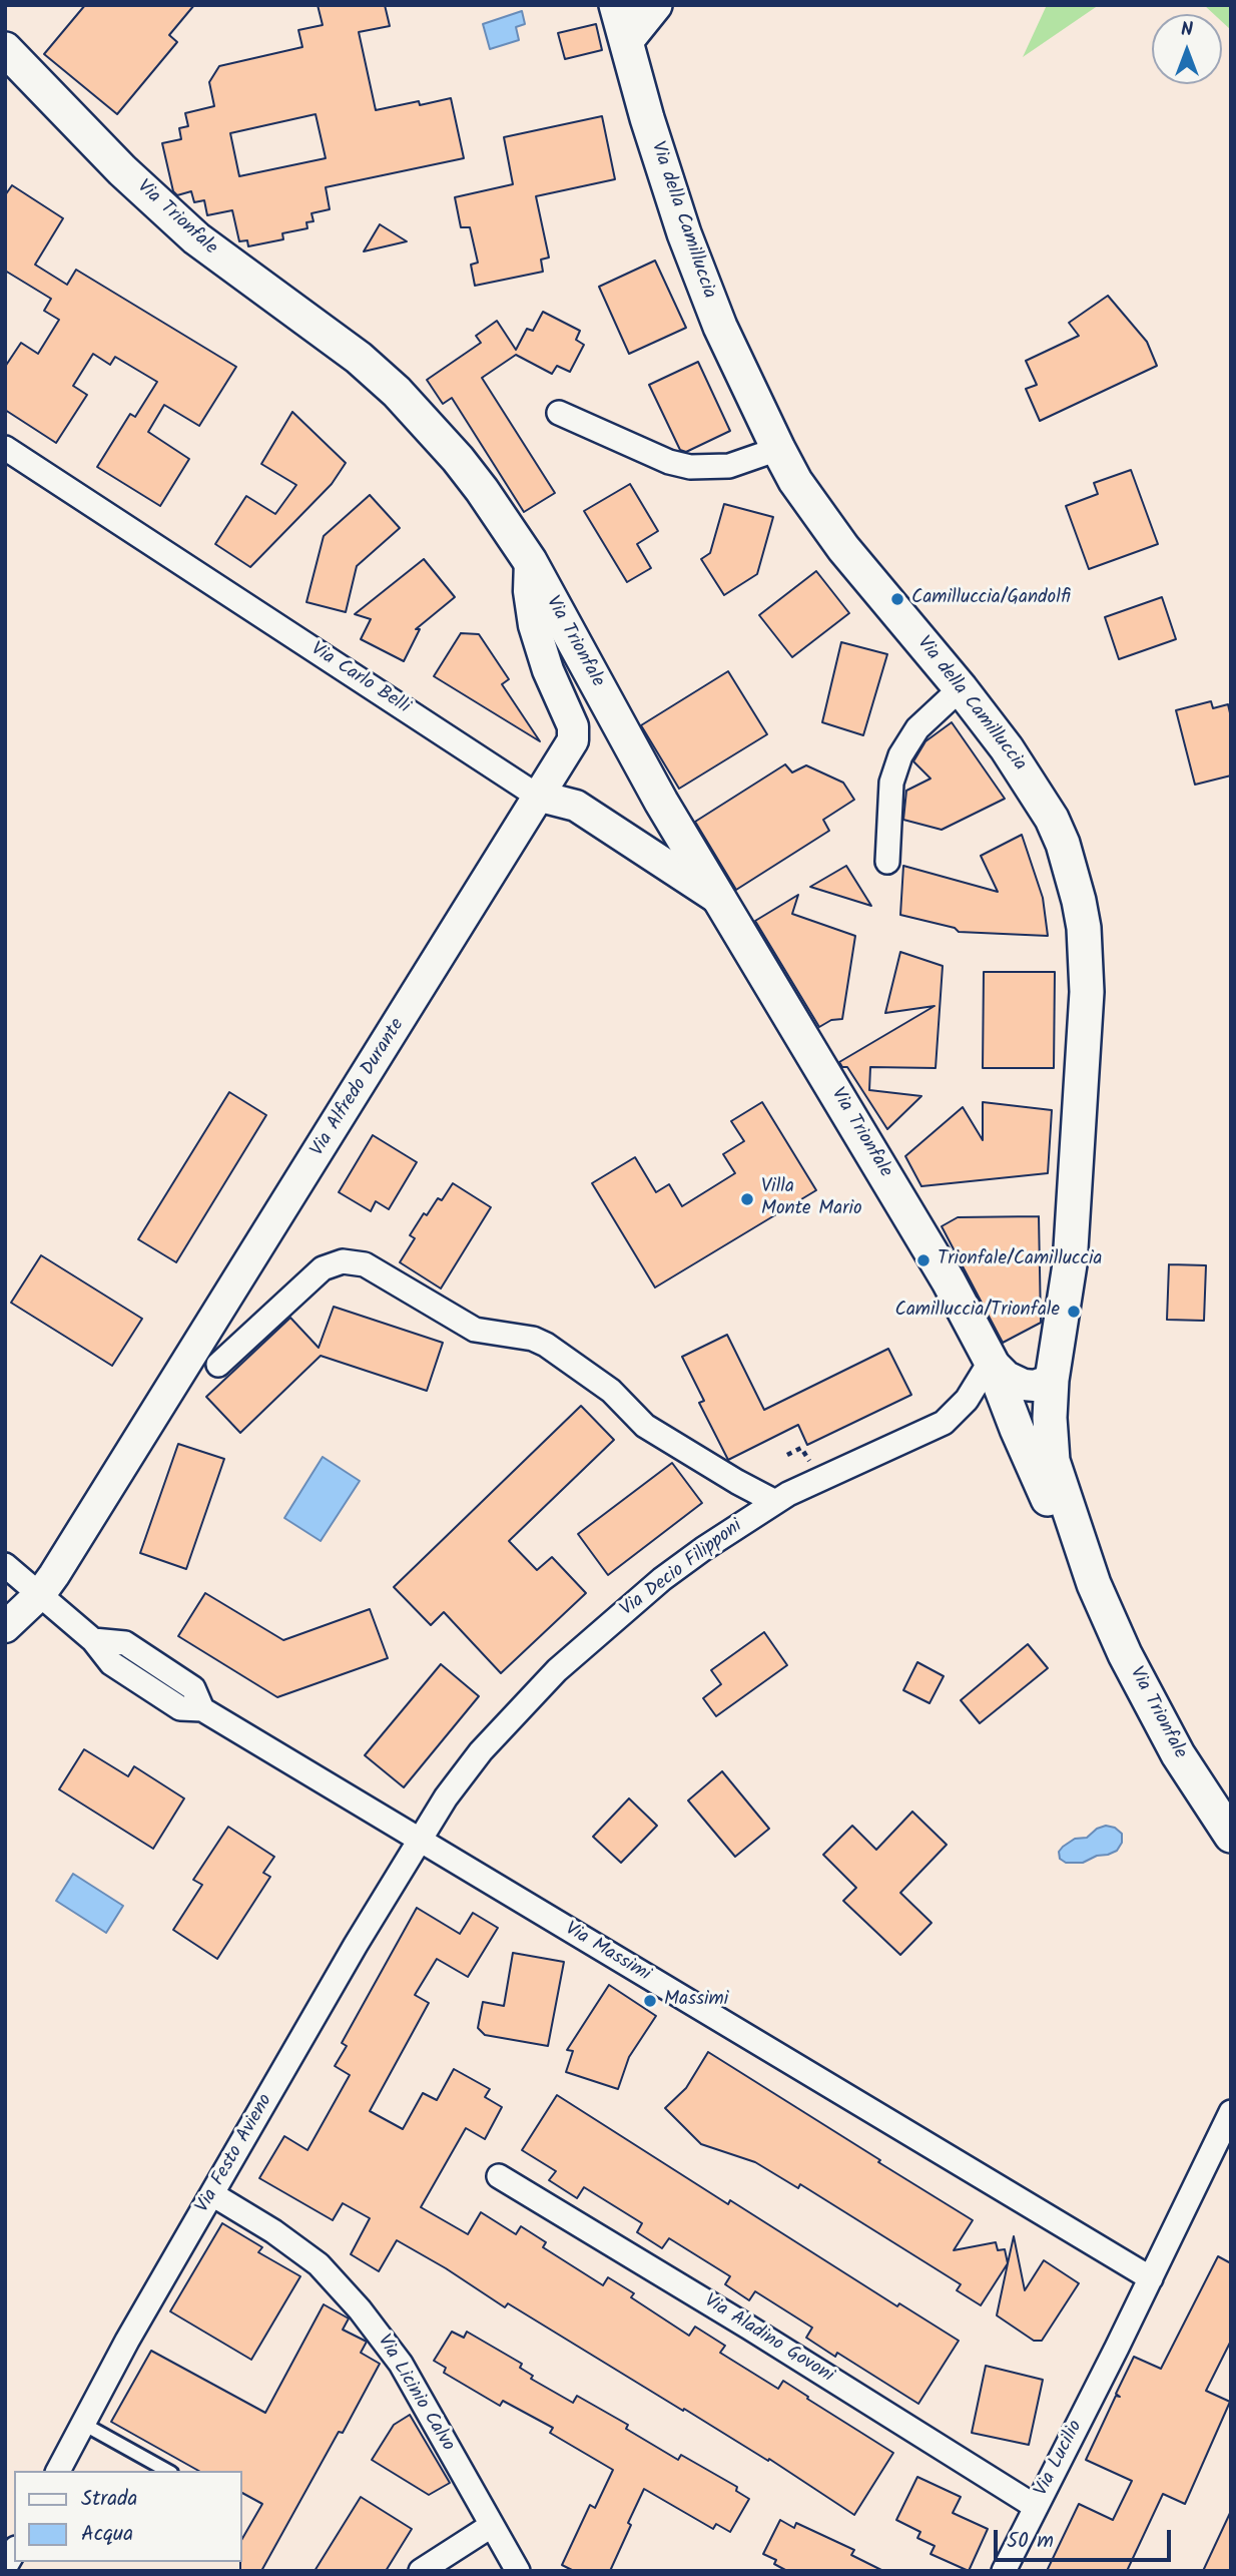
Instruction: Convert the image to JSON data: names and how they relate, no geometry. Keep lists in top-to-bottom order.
{
  "streets": {
    "main road": ["Via Trionfale", "Via della Camilluccia"],
    "street": [
      "Via Carlo Belli",
      "Via Alfredo Durante",
      "Via Decio Filipponi",
      "Via Massimi",
      "Via Festo Avieno",
      "Via Aladino Govoni",
      "Via Licinio Calvo",
      "Via Lucilio"
    ]
  },
  "crossings": [
    ["Via Trionfale", "Via della Camilluccia"],
    ["Via Trionfale", "Via Carlo Belli"],
    ["Via Trionfale", "Via Alfredo Durante"],
    ["Via Trionfale", "Via Decio Filipponi"],
    ["Via Carlo Belli", "Via Alfredo Durante"],
    ["Via Alfredo Durante", "Via Massimi"],
    ["Via Decio Filipponi", "Via Massimi"],
    ["Via Decio Filipponi", "Via Festo Avieno"],
    ["Via Massimi", "Via Festo Avieno"],
    ["Via Massimi", "Via Lucilio"],
    ["Via Festo Avieno", "Via Licinio Calvo"],
    ["Via Aladino Govoni", "Via Lucilio"]
  ],
  "places": [
    "Camilluccia/Gandolfi",
    "Villa Monte Mario",
    "Trionfale/Camilluccia",
    "Camilluccia/Trionfale",
    "Massimi"
  ],
  "legend": ["Strada", "Acqua"],
  "scale_bar": "50 m",
  "north": "top"
}
